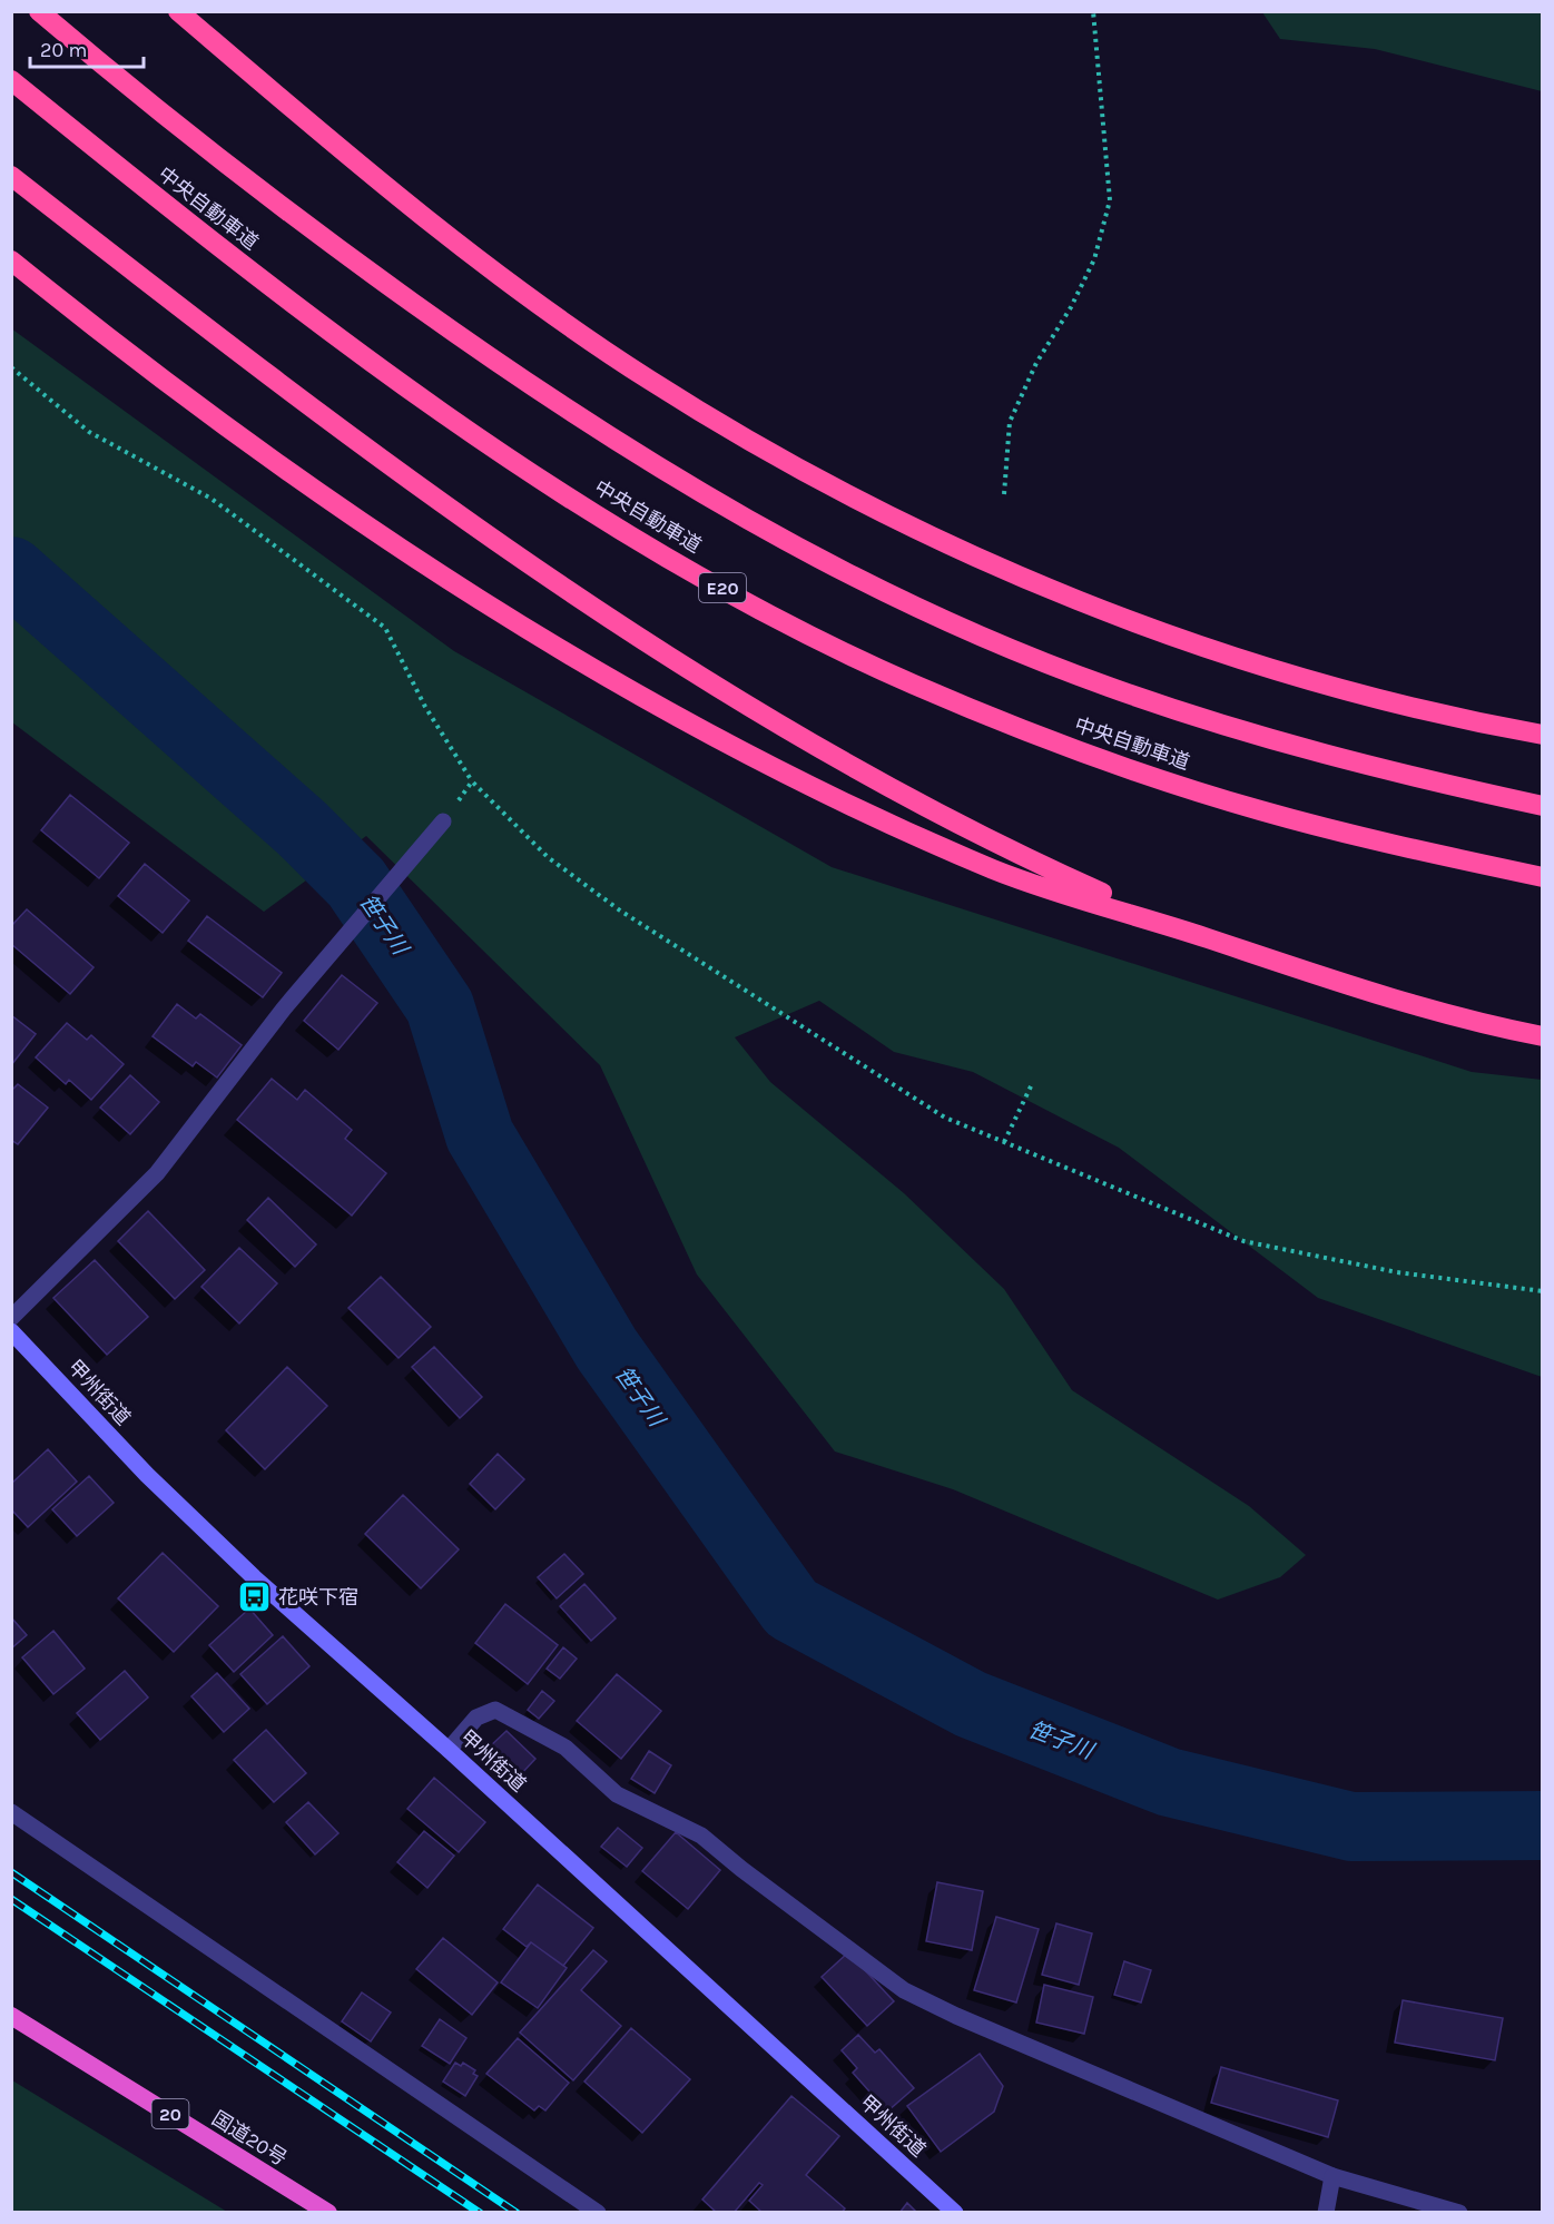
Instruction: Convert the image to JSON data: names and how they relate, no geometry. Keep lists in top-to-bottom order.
{
  "streets": {
    "highway": [
      "中央自動車道",
      "E20",
      "20",
      "国道20号"
    ],
    "main road": ["甲州街道"]
  },
  "water": ["笹子川"],
  "places": {
    "bus stop": ["花咲下宿"]
  },
  "scale_bar": "20 m"
}
